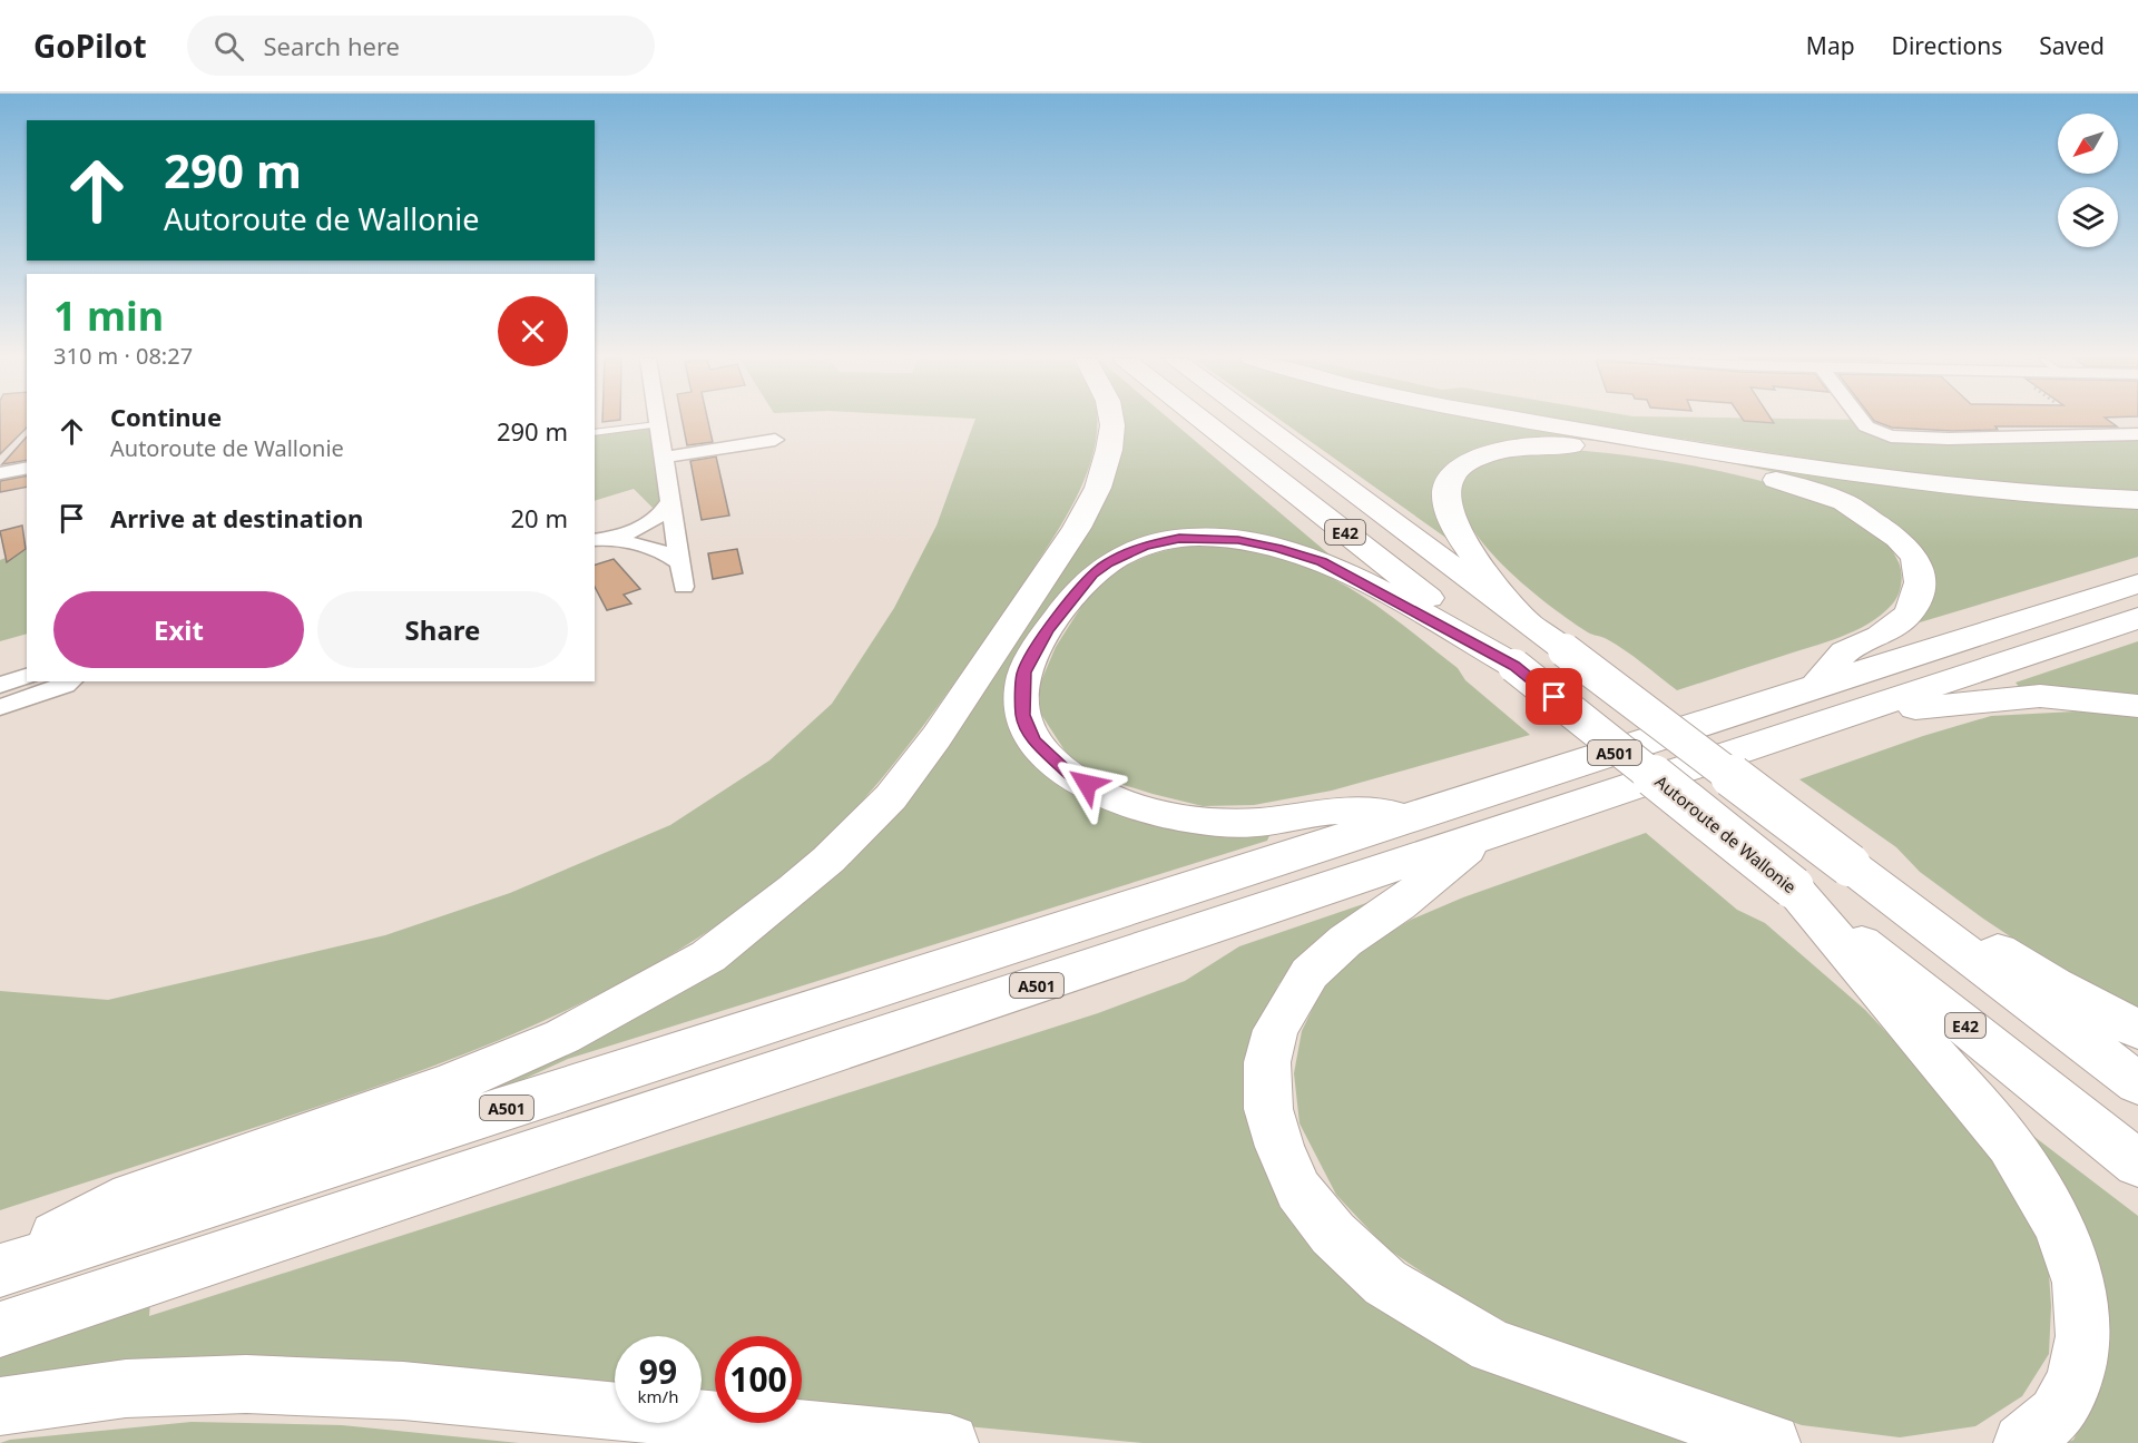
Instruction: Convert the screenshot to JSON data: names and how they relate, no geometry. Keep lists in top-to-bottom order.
{
  "streets": {
    "highway": ["E42", "A501", "Autoroute de Wallonie"]
  },
  "north": "bottom left",
  "page": {
    "header": "GoPilot",
    "search": "Search here",
    "nav": ["Map", "Directions", "Saved"],
    "turn": ["290 m", "Autoroute de Wallonie"],
    "heading": ["1 min", "310 m · 08:27"],
    "list": [
      {
        "name": "Continue",
        "note": "Autoroute de Wallonie",
        "value": "290 m"
      },
      {
        "name": "Arrive at destination",
        "value": "20 m"
      }
    ],
    "buttons": ["Exit", "Share"],
    "speed": "99 km/h",
    "limit": "100"
  }
}
